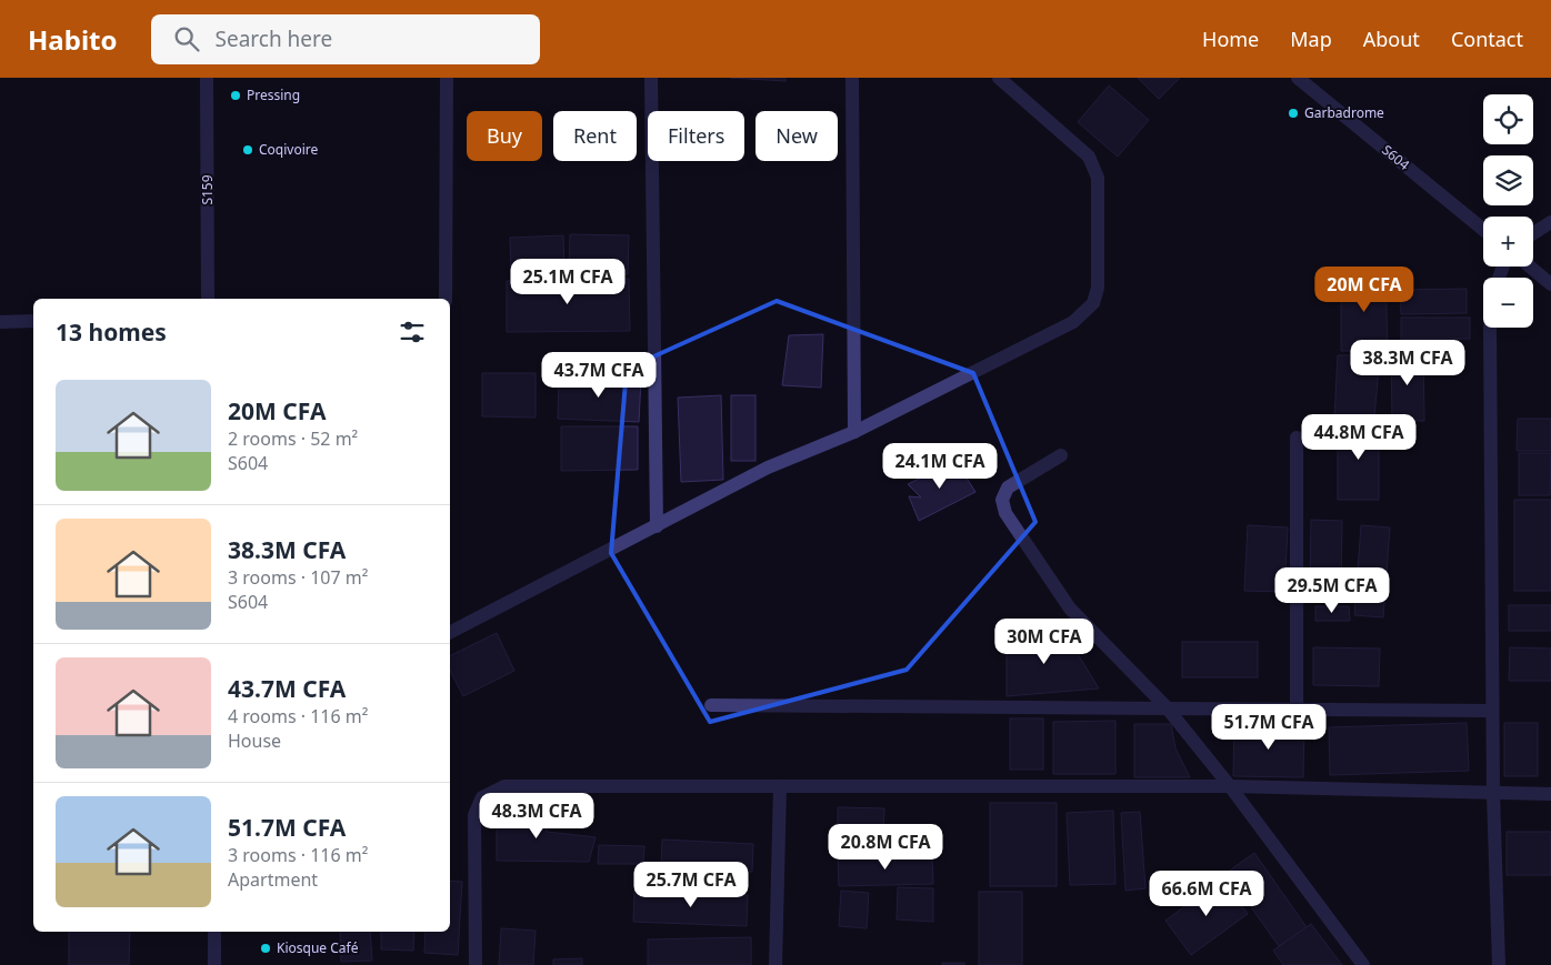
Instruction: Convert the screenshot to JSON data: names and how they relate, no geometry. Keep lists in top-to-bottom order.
{
  "streets": {
    "street": ["S604", "S159"]
  },
  "places": [
    "Pressing",
    "Garbadrome",
    "Coqivoire",
    "Kiosque Café"
  ],
  "page": {
    "header": "Habito",
    "search": "Search here",
    "nav": [
      "Home",
      "Map",
      "About",
      "Contact"
    ],
    "map_buttons": ["+", "−"],
    "chip": [
      "Buy",
      "Rent",
      "Filters",
      "New"
    ],
    "price": [
      "25.1M CFA",
      "20M CFA",
      "38.3M CFA",
      "43.7M CFA",
      "44.8M CFA",
      "24.1M CFA",
      "29.5M CFA",
      "30M CFA",
      "51.7M CFA",
      "48.3M CFA",
      "20.8M CFA",
      "25.7M CFA",
      "66.6M CFA"
    ],
    "heading": "13 homes",
    "list": [
      {
        "name": "20M CFA",
        "note": "2 rooms · 52 m² · S604"
      },
      {
        "name": "38.3M CFA",
        "note": "3 rooms · 107 m² · S604"
      },
      {
        "name": "43.7M CFA",
        "note": "4 rooms · 116 m² · House"
      },
      {
        "name": "51.7M CFA",
        "note": "3 rooms · 116 m² · Apartment"
      }
    ]
  }
}
